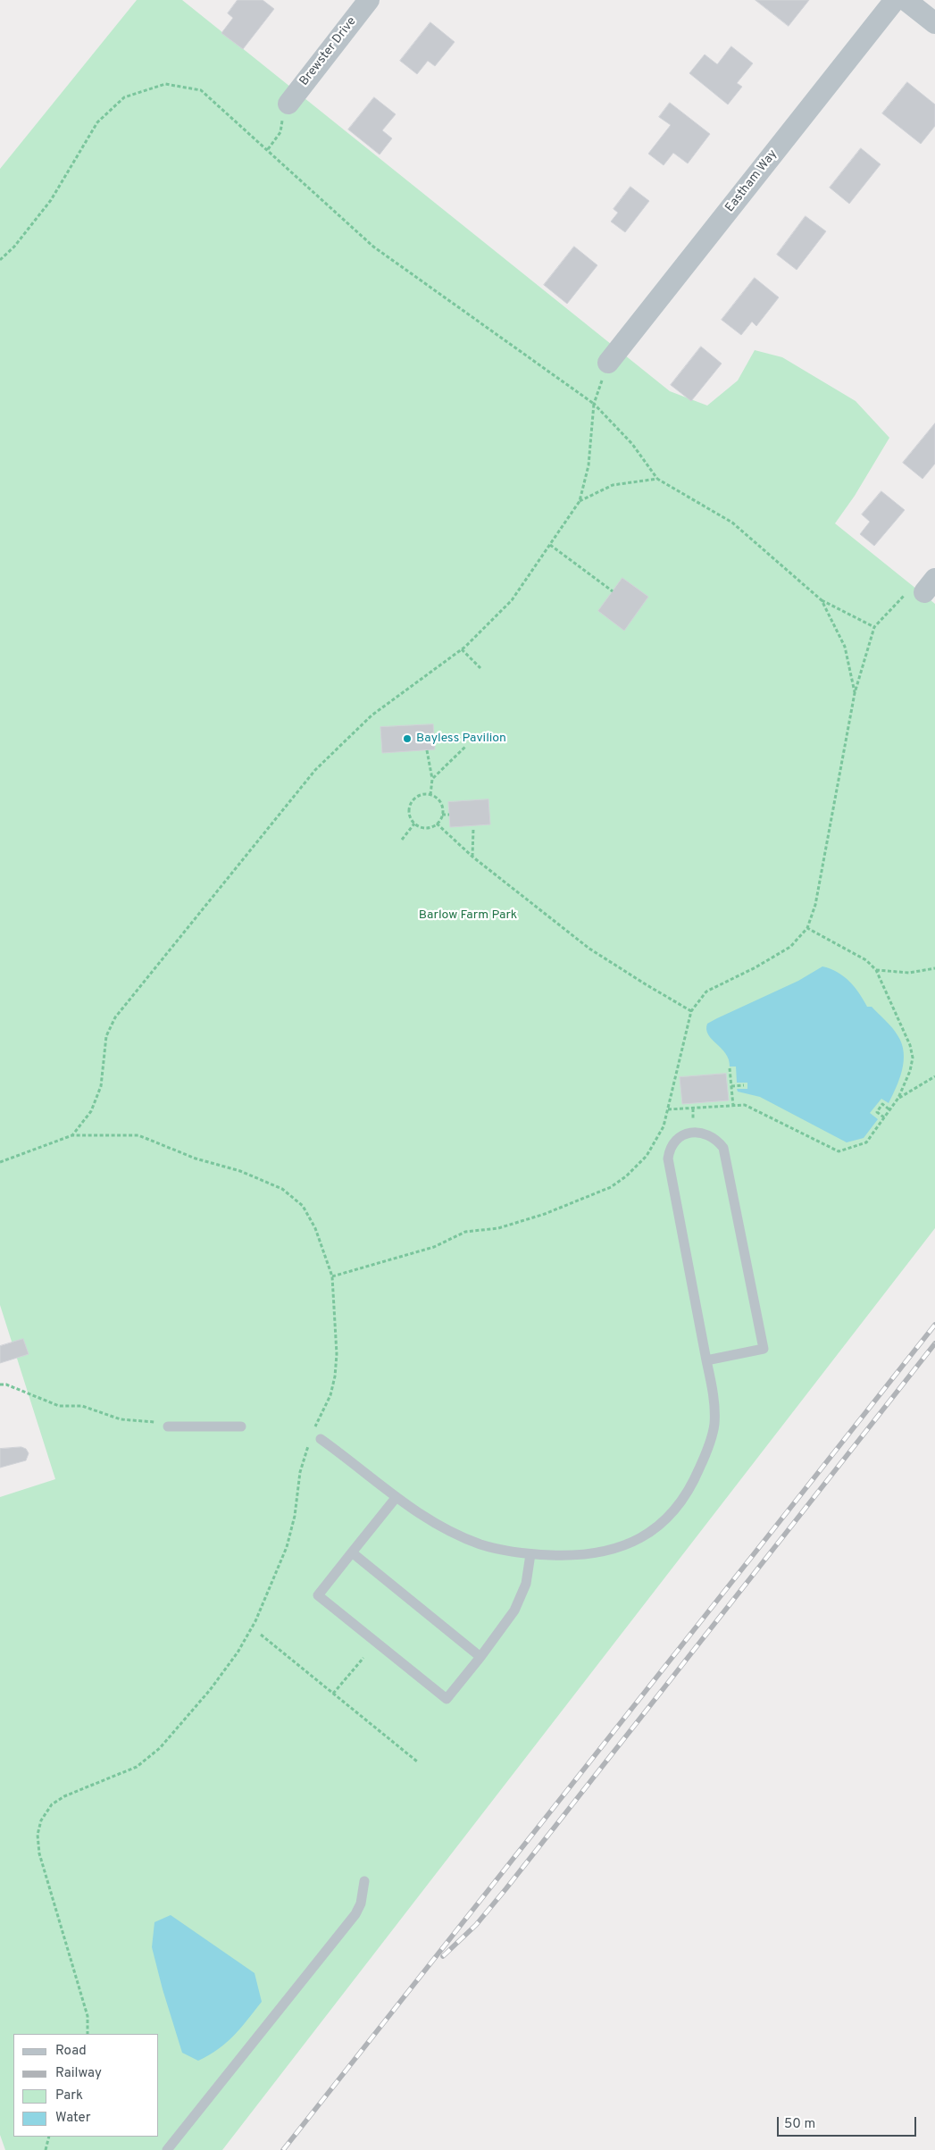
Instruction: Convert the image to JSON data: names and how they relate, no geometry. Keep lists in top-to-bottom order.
{
  "streets": {
    "street": ["Brewster Drive", "Eastham Way"]
  },
  "parks": ["Barlow Farm Park"],
  "places": ["Bayless Pavilion"],
  "legend": [
    "Road",
    "Railway",
    "Park",
    "Water"
  ],
  "scale_bar": "50 m"
}
